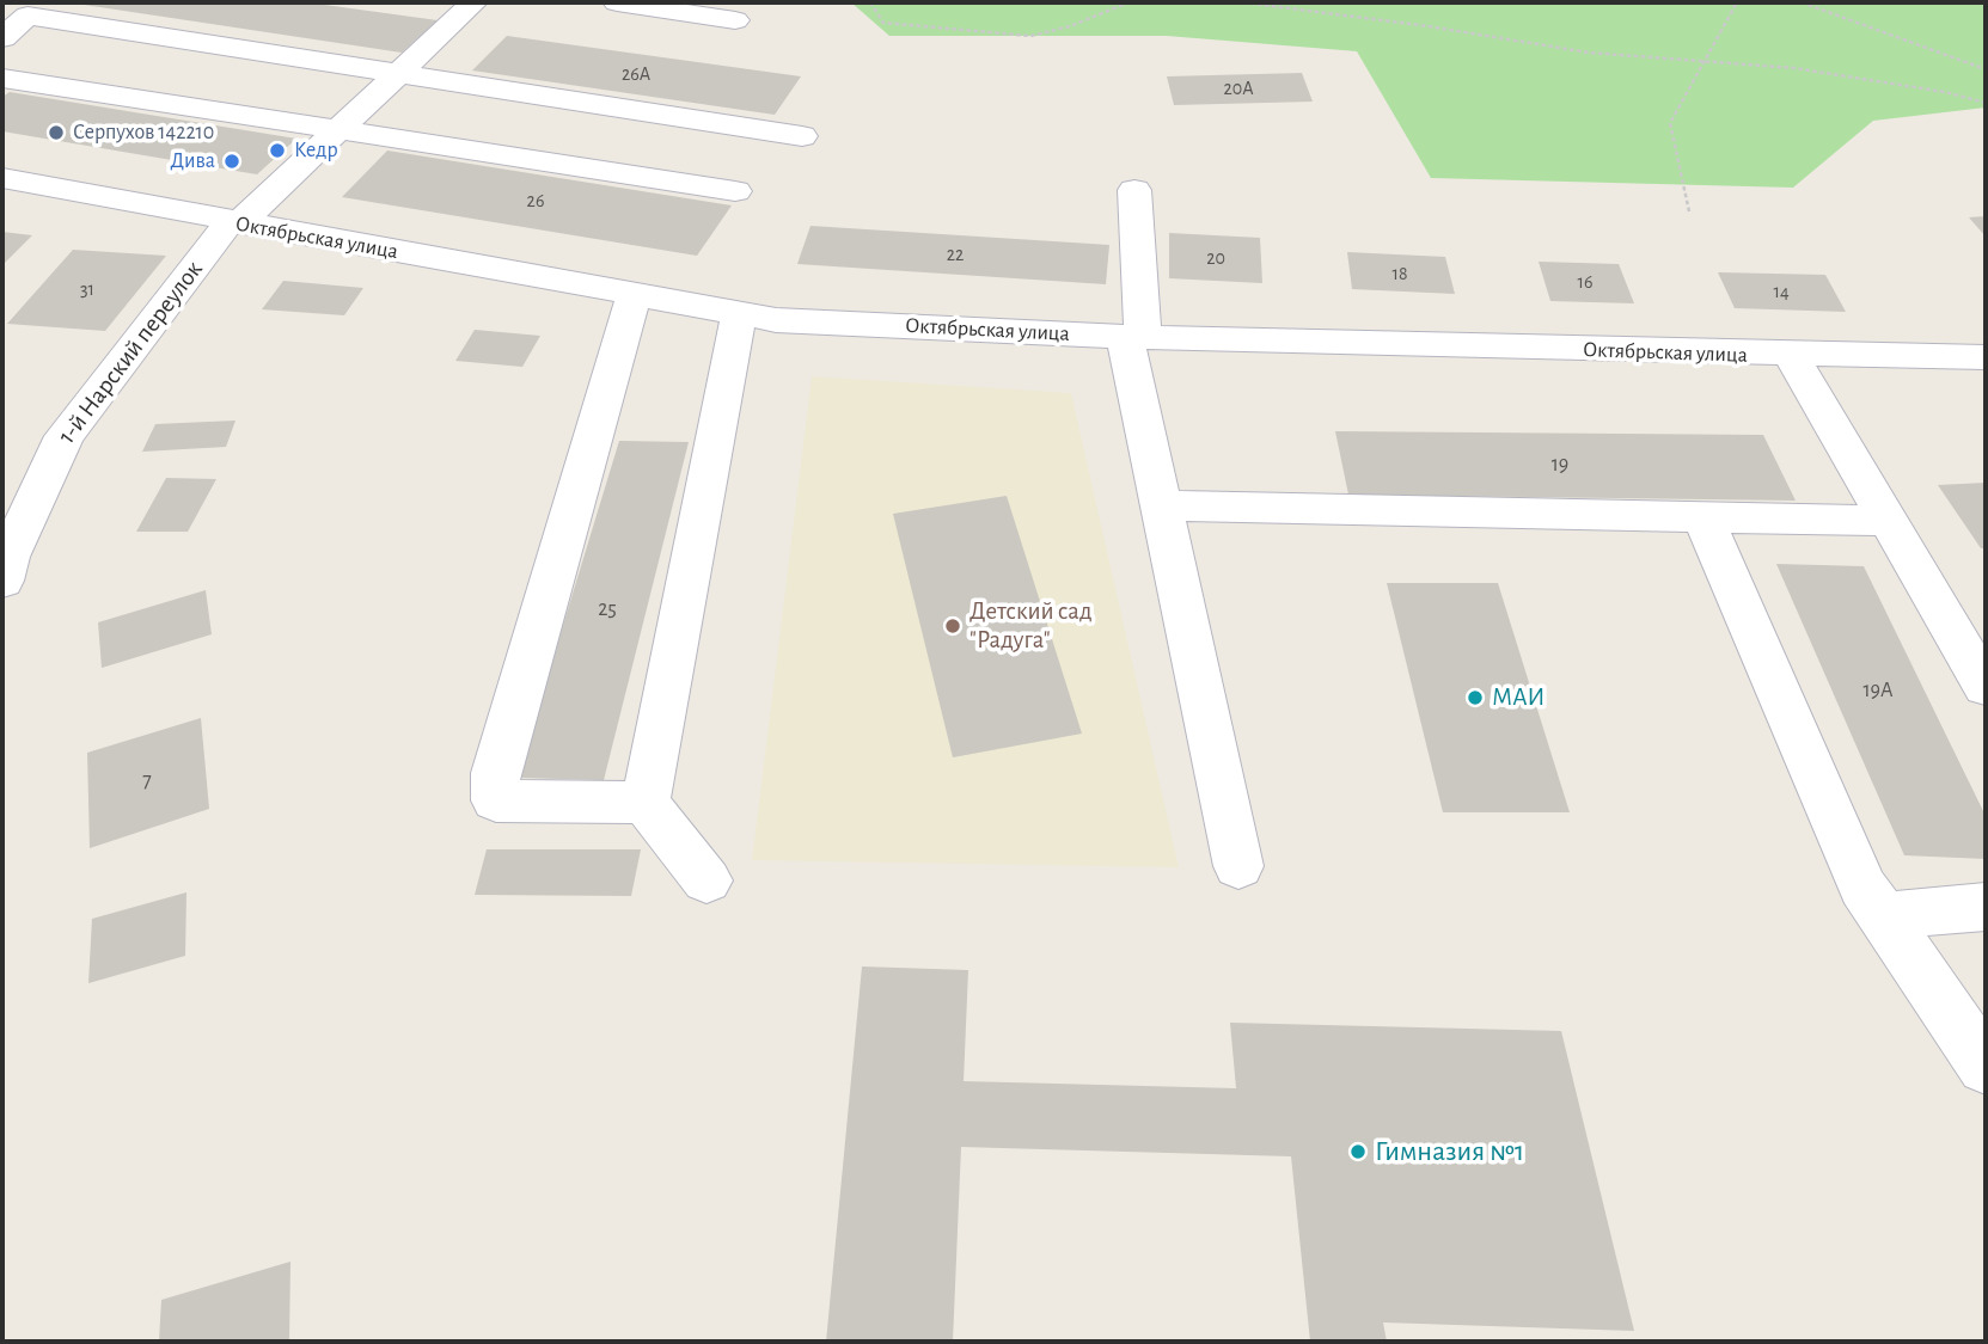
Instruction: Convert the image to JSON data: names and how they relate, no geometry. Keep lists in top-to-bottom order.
{
  "streets": {
    "street": ["Октябрьская улица", "1-й Нарский переулок"]
  },
  "crossings": [
    ["Октябрьская улица", "1-й Нарский переулок"]
  ],
  "places": [
    "Серпухов 142210",
    "Кедр",
    "Дива",
    "Детский сад \"Радуга\"",
    "МАИ",
    "Гимназия №1"
  ],
  "house_numbers": [
    "26А",
    "20А",
    "26",
    "22",
    "20",
    "18",
    "16",
    "31",
    "14",
    "19",
    "25",
    "19А",
    "7"
  ]
}
